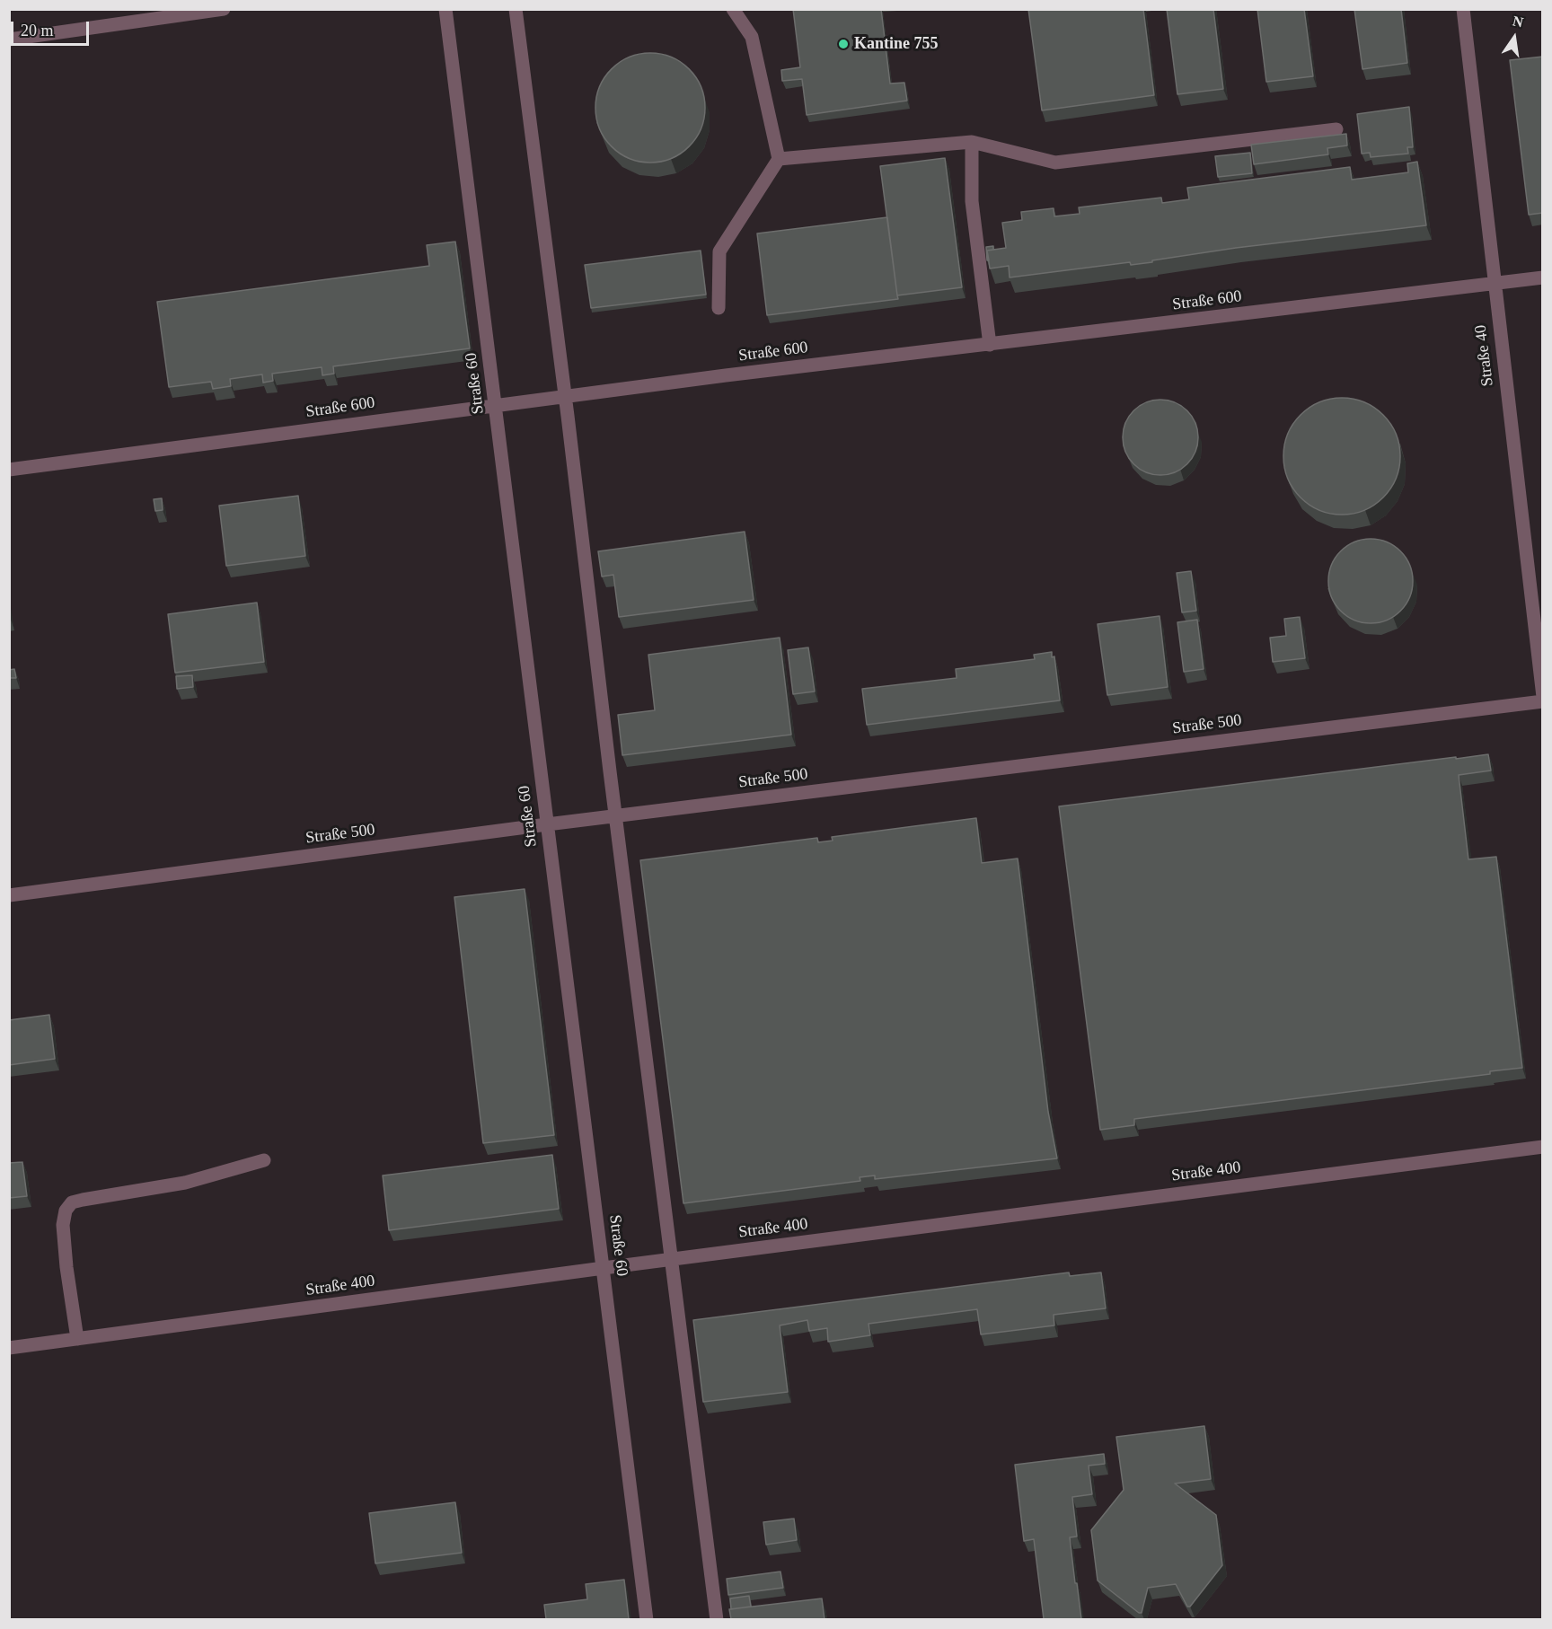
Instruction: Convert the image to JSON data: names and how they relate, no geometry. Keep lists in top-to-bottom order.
{
  "streets": {
    "street": [
      "Straße 600",
      "Straße 40",
      "Straße 60",
      "Straße 500",
      "Straße 400"
    ]
  },
  "crossings": [
    ["Straße 600", "Straße 40"],
    ["Straße 600", "Straße 60"],
    ["Straße 40", "Straße 500"],
    ["Straße 60", "Straße 500"],
    ["Straße 60", "Straße 400"]
  ],
  "places": ["Kantine 755"],
  "scale_bar": "20 m",
  "north": "top"
}
